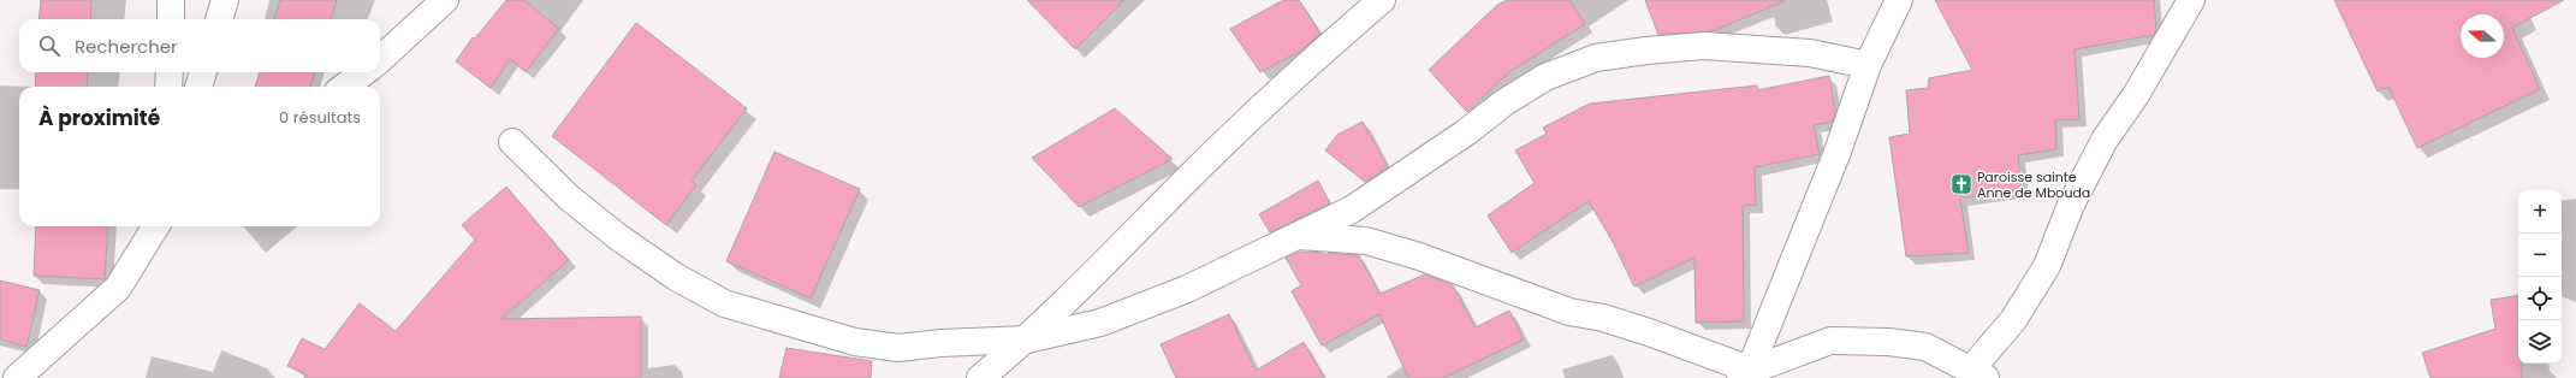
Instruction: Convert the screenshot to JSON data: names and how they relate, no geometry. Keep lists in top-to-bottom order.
{
  "places": {
    "church": ["Paroisse sainte Anne de Mbouda"]
  },
  "north": "left",
  "page": {
    "search": "Rechercher",
    "heading": ["À proximité", "0 résultats"],
    "map_buttons": ["+", "−"]
  }
}
